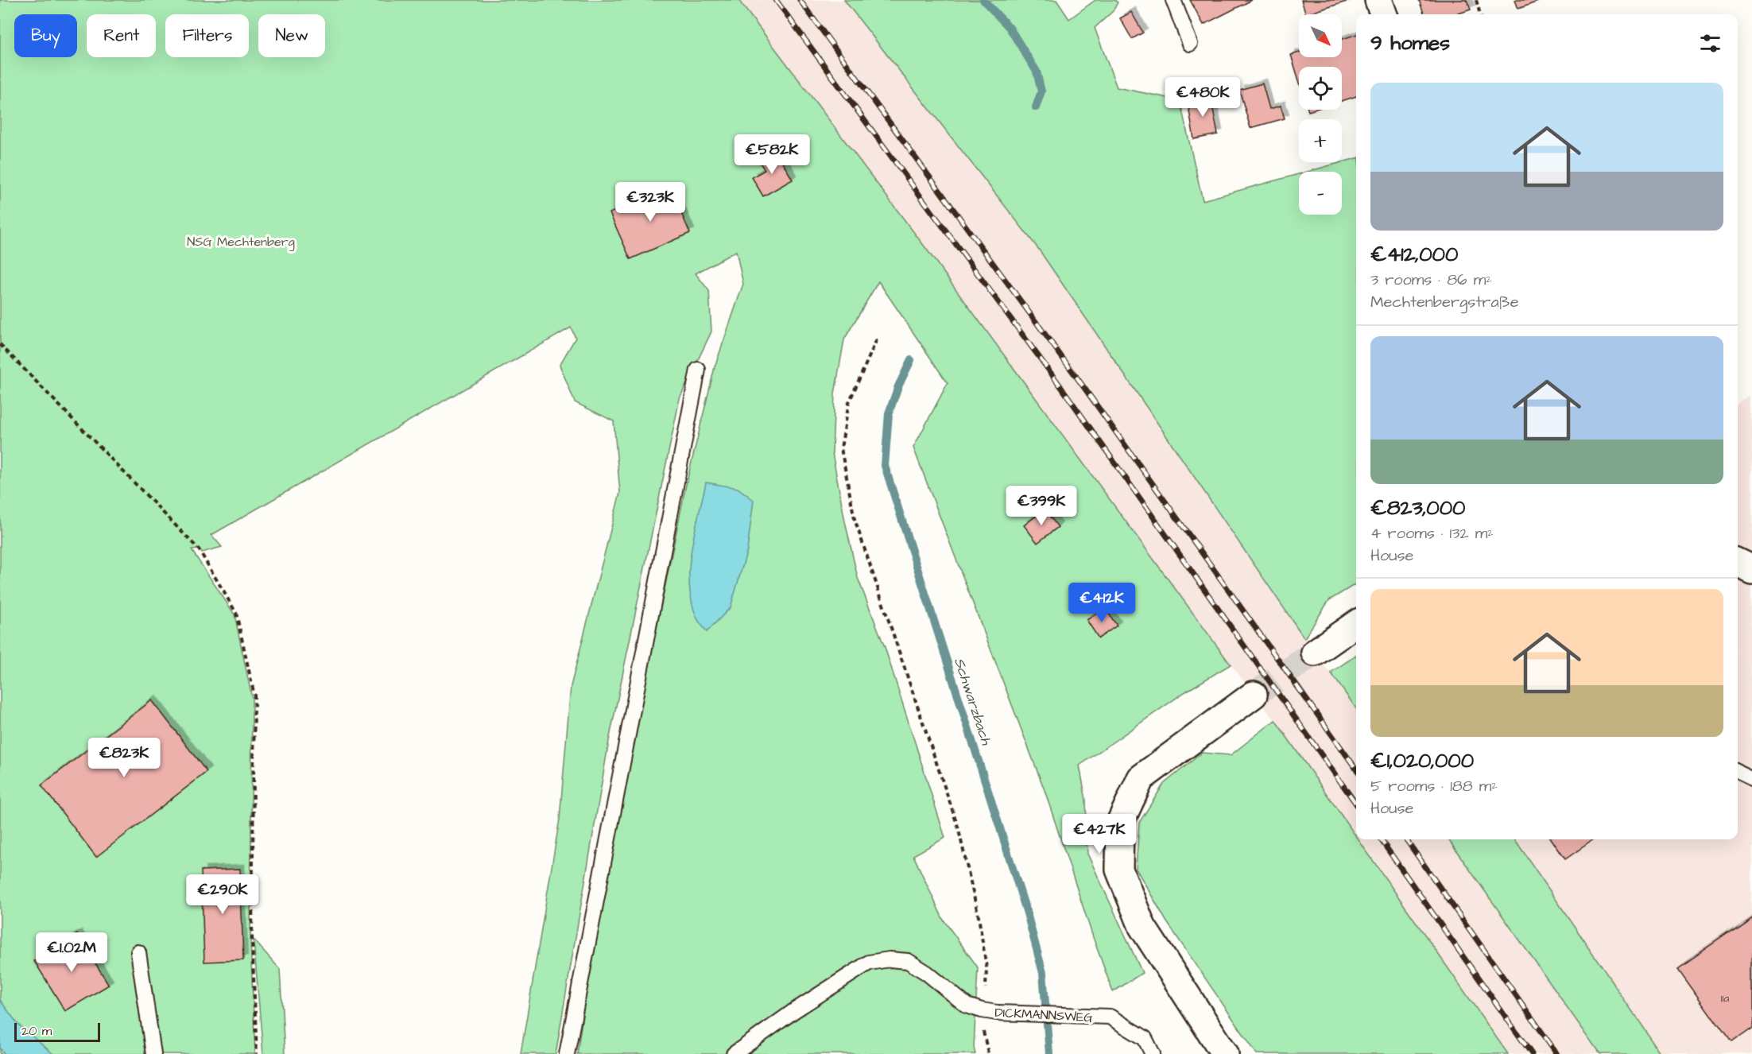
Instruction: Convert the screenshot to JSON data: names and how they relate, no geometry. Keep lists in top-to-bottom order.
{
  "streets": {
    "lane": ["DICKMANNSWEG"]
  },
  "water": ["Schwarzbach"],
  "parks": ["NSG Mechtenberg"],
  "house_numbers": ["11a"],
  "scale_bar": "20 m",
  "north": "bottom right",
  "page": {
    "map_buttons": ["+", "−"],
    "chip": [
      "Buy",
      "Rent",
      "Filters",
      "New"
    ],
    "heading": "9 homes",
    "list": [
      {
        "name": "€412,000",
        "note": "3 rooms · 86 m² · Mechtenbergstraße"
      },
      {
        "name": "€823,000",
        "note": "4 rooms · 132 m² · House"
      },
      {
        "name": "€1,020,000",
        "note": "5 rooms · 188 m² · House"
      }
    ],
    "price": [
      "€480K",
      "€582K",
      "€323K",
      "€399K",
      "€412K",
      "€823K",
      "€427K",
      "€290K",
      "€1.02M"
    ],
    "scale": "20 m"
  }
}
